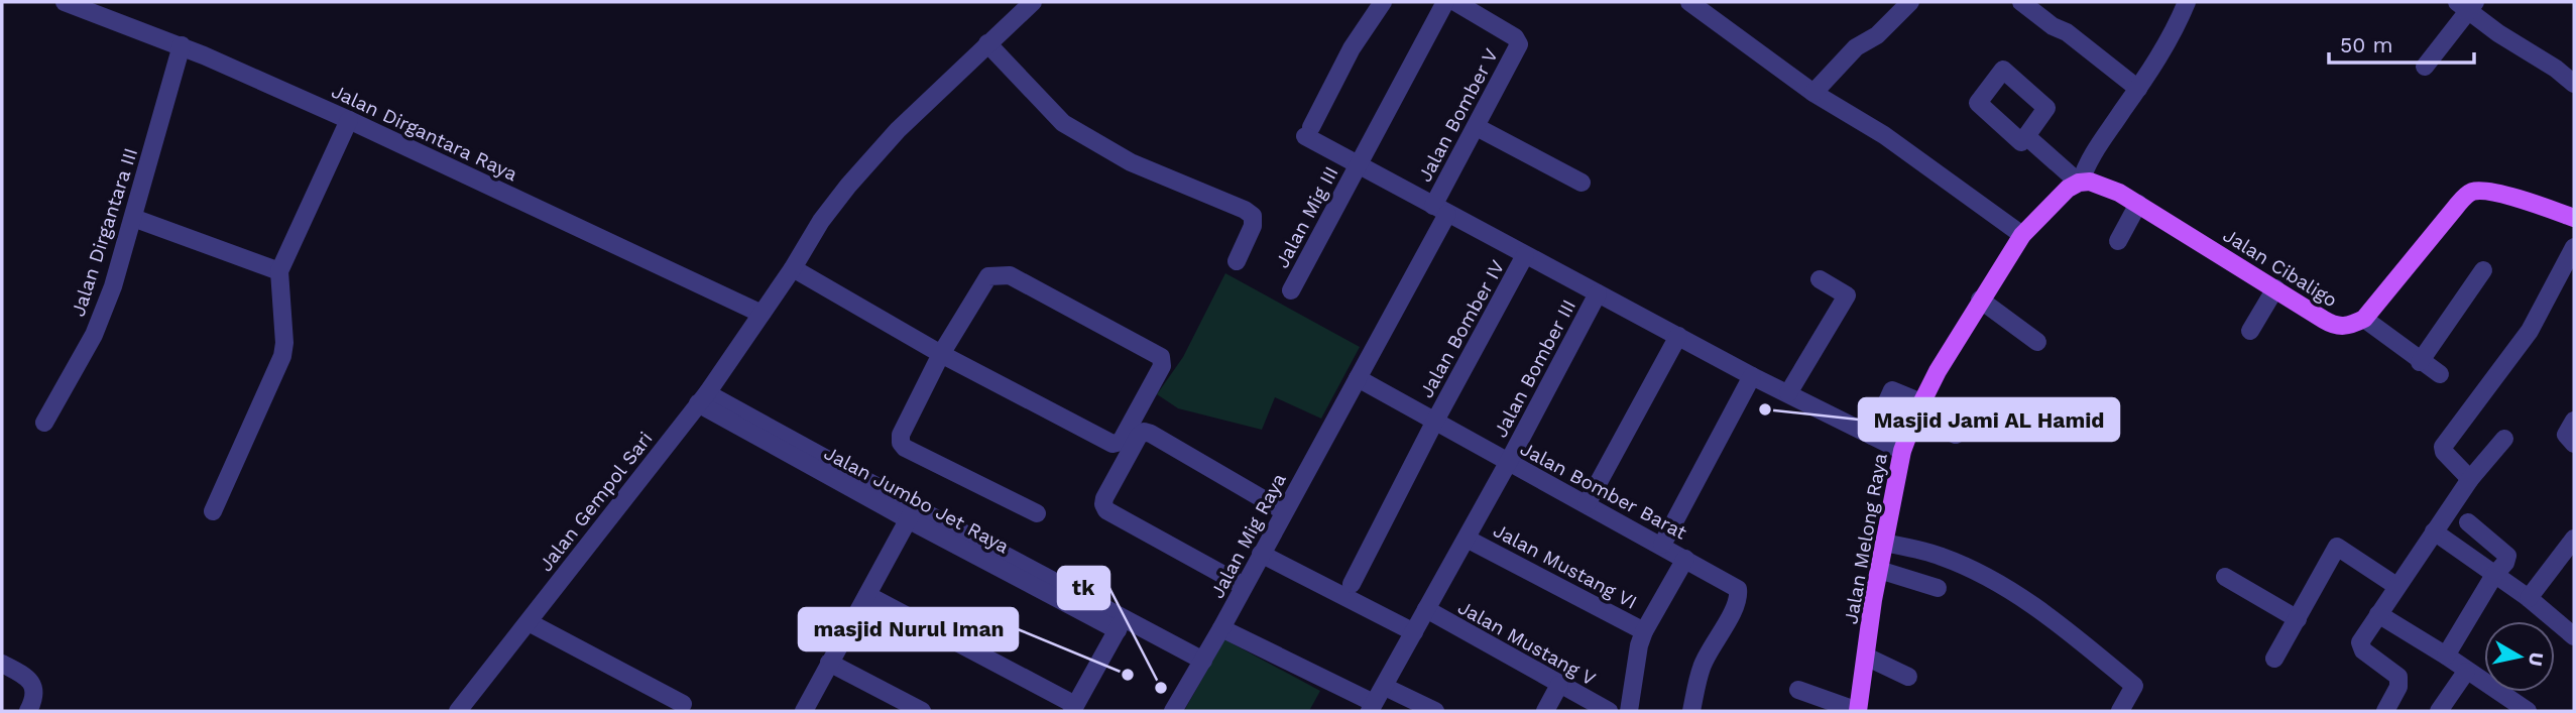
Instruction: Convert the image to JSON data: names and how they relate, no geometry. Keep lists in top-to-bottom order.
{
  "streets": {
    "main road": ["Jalan Cibaligo", "Jalan Melong Raya"],
    "street": [
      "Jalan Bomber V",
      "Jalan Dirgantara Raya",
      "Jalan Mig III",
      "Jalan Dirgantara III",
      "Jalan Bomber IV",
      "Jalan Bomber III",
      "Jalan Bomber Barat",
      "Jalan Jumbo Jet Raya",
      "Jalan Gempol Sari",
      "Jalan Mig Raya",
      "Jalan Mustang VI",
      "Jalan Mustang V"
    ]
  },
  "crossings": [
    ["Jalan Bomber V", "Jalan Bomber Barat"],
    ["Jalan Bomber V", "Jalan Mig Raya"],
    ["Jalan Dirgantara Raya", "Jalan Dirgantara III"],
    ["Jalan Dirgantara Raya", "Jalan Gempol Sari"],
    ["Jalan Bomber IV", "Jalan Bomber Barat"],
    ["Jalan Bomber III", "Jalan Bomber Barat"],
    ["Jalan Bomber III", "Jalan Mustang VI"],
    ["Jalan Bomber III", "Jalan Mustang V"],
    ["Jalan Bomber Barat", "Jalan Mig Raya"],
    ["Jalan Bomber Barat", "Jalan Mustang VI"],
    ["Jalan Jumbo Jet Raya", "Jalan Gempol Sari"],
    ["Jalan Jumbo Jet Raya", "Jalan Mig Raya"]
  ],
  "places": ["Masjid Jami AL Hamid", "masjid Nurul Iman", "tk"],
  "scale_bar": "50 m",
  "north": "right"
}
